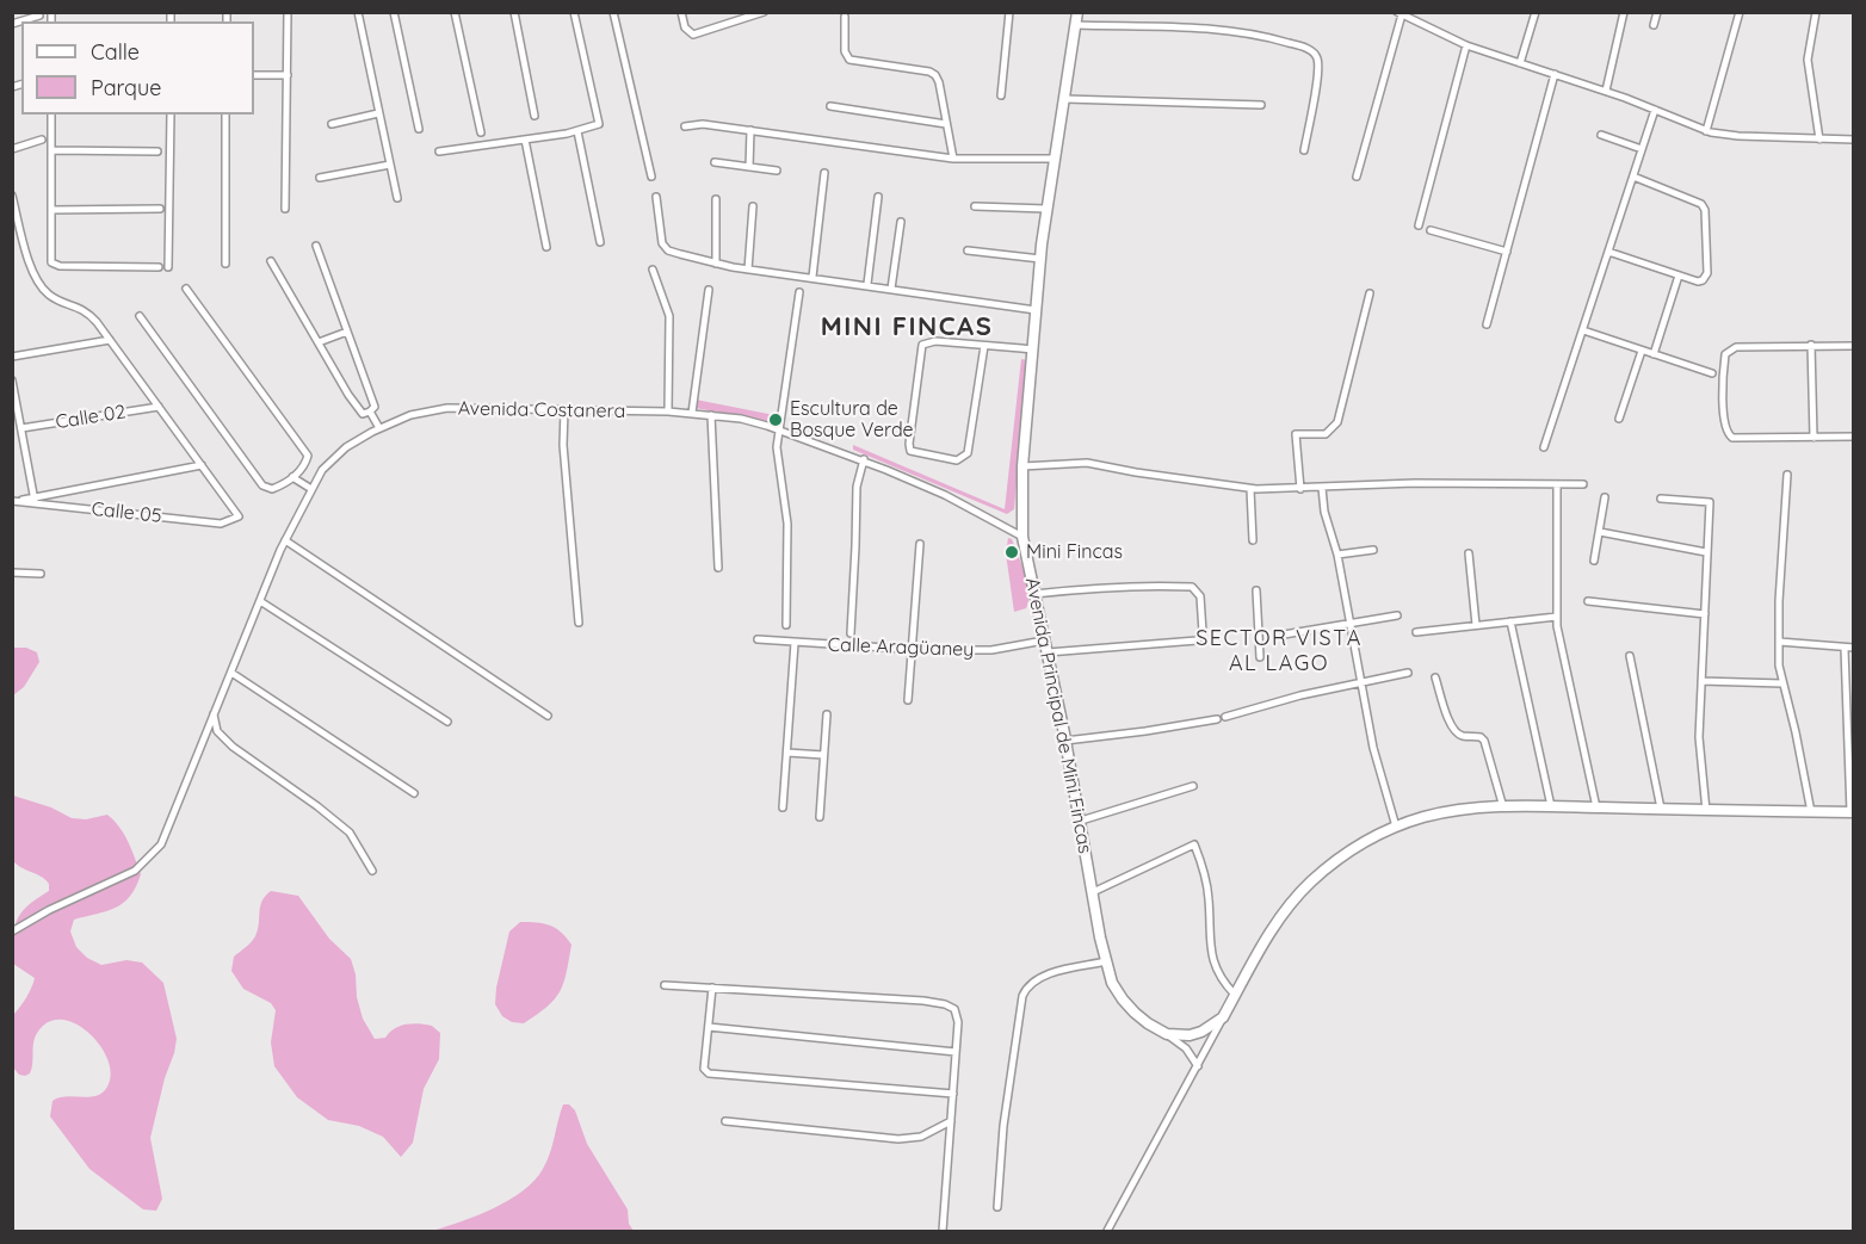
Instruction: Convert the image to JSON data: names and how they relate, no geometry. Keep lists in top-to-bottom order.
{
  "streets": {
    "street": [
      "Avenida Costanera",
      "Calle 02",
      "Calle 05",
      "Calle Aragüaney",
      "Avenida Principal de Mini Fincas"
    ]
  },
  "crossings": [
    ["Avenida Costanera", "Avenida Principal de Mini Fincas"],
    ["Calle Aragüaney", "Avenida Principal de Mini Fincas"]
  ],
  "districts": ["MINI FINCAS", "SECTOR VISTA AL LAGO"],
  "places": ["Escultura de Bosque Verde", "Mini Fincas"],
  "legend": ["Calle", "Parque"]
}
